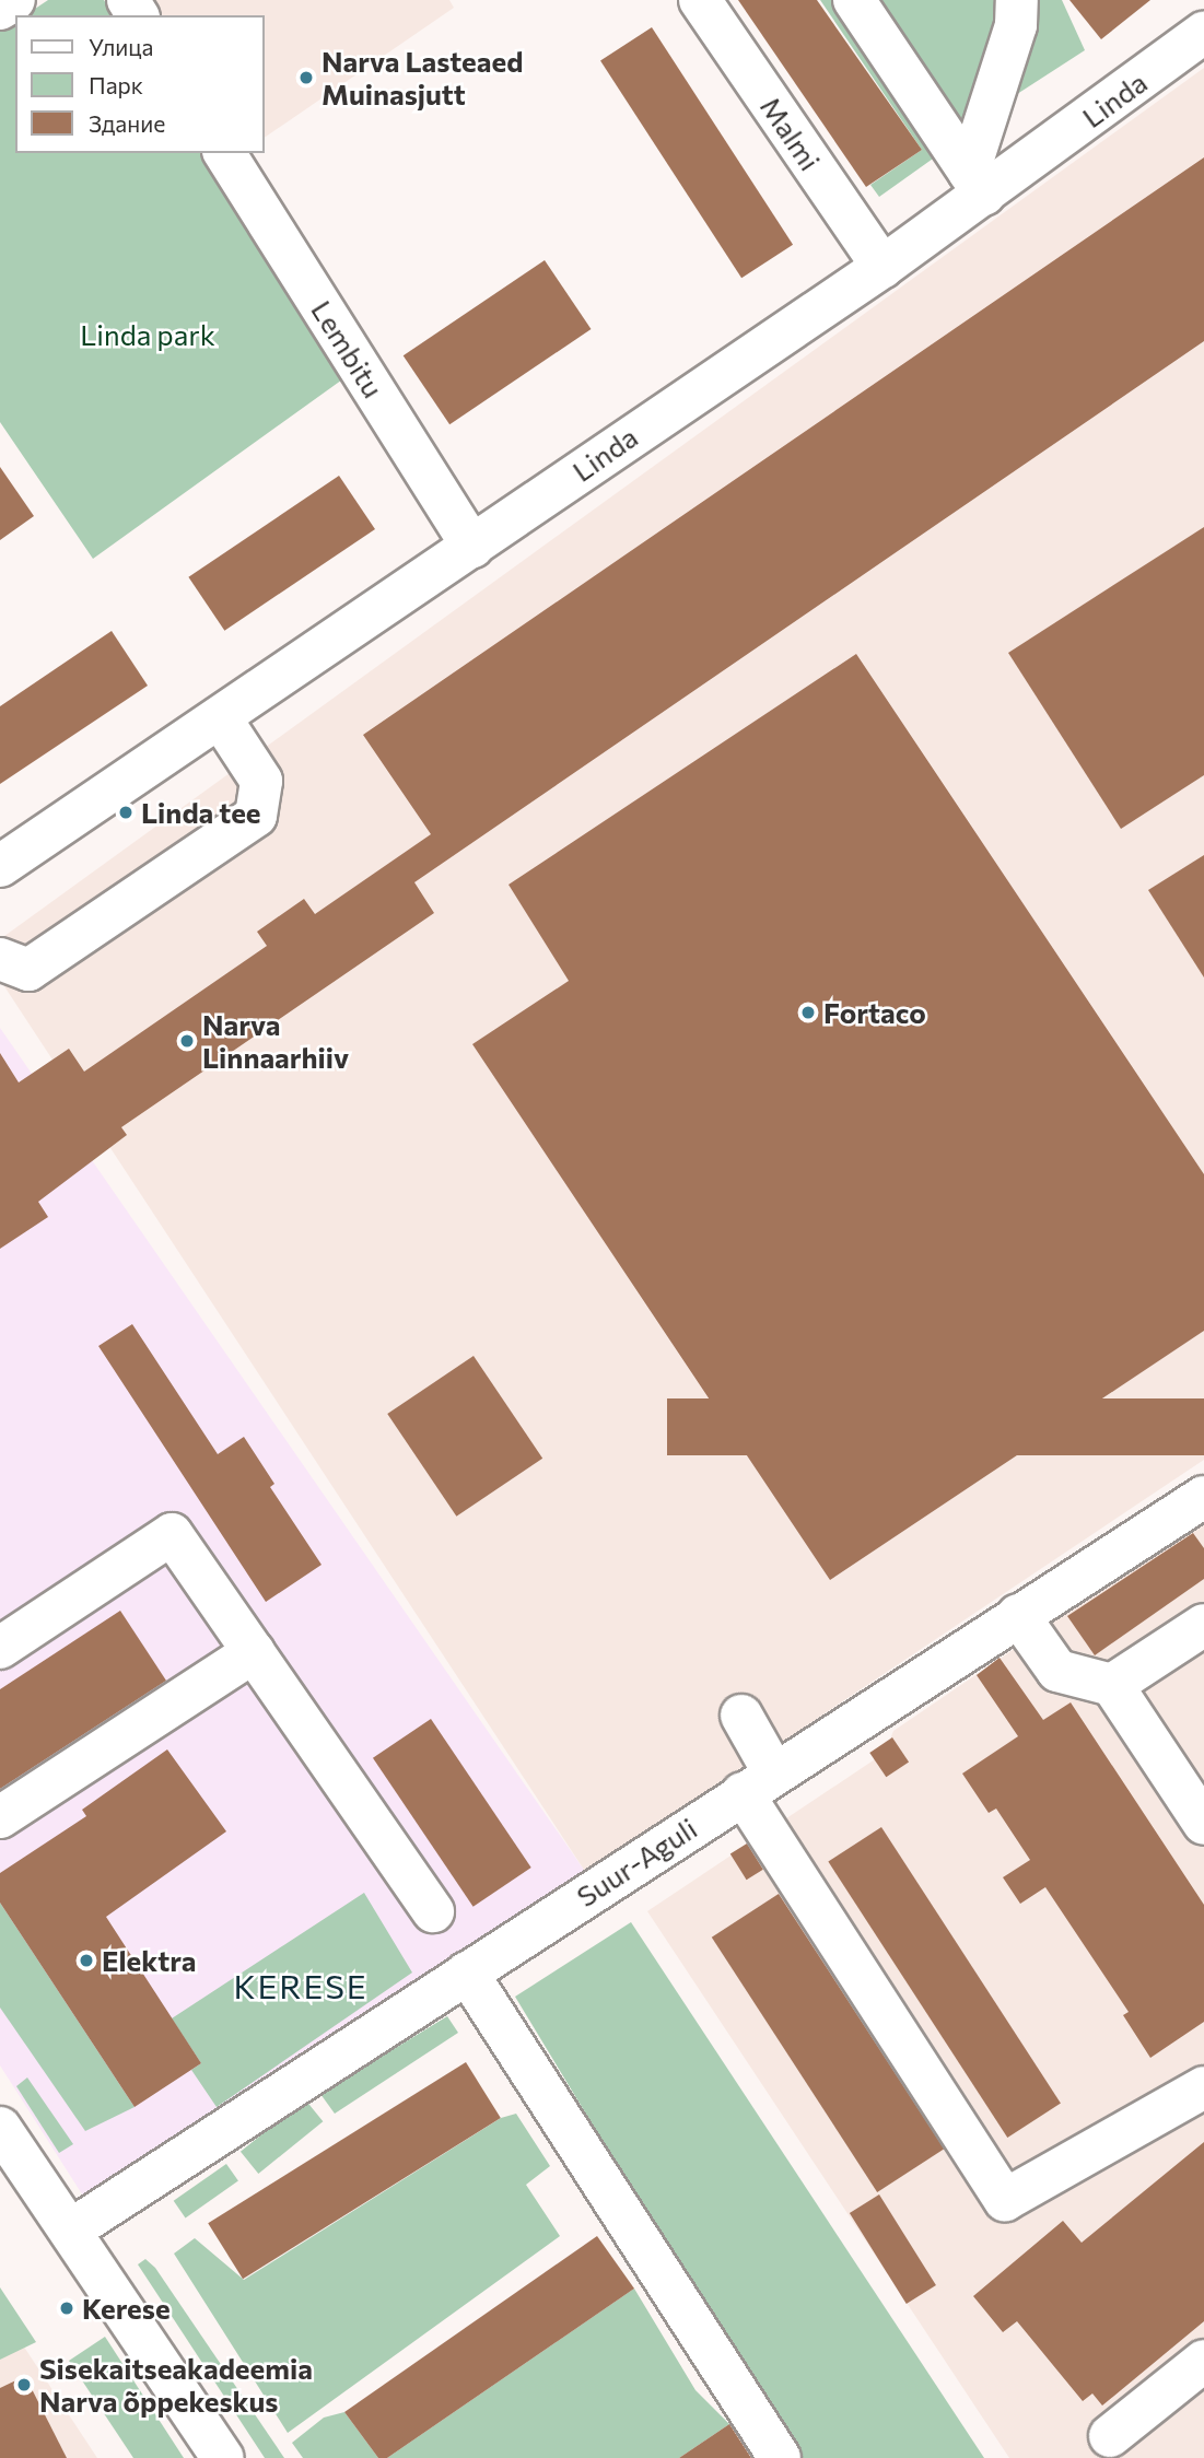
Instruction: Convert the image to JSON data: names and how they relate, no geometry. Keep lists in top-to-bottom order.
{
  "streets": {
    "main road": [
      "Linda",
      "Malmi",
      "Lembitu",
      "Suur-Aguli"
    ]
  },
  "crossings": [
    ["Linda", "Malmi"],
    ["Linda", "Lembitu"]
  ],
  "districts": ["KERESE"],
  "parks": ["Linda park"],
  "places": [
    "Narva Lasteaed Muinasjutt",
    "Linda tee",
    "Fortaco",
    "Narva Linnaarhiiv",
    "Elektra",
    "Kerese",
    "Sisekaitseakadeemia Narva õppekeskus"
  ],
  "legend": ["Улица", "Парк", "Здание"]
}
